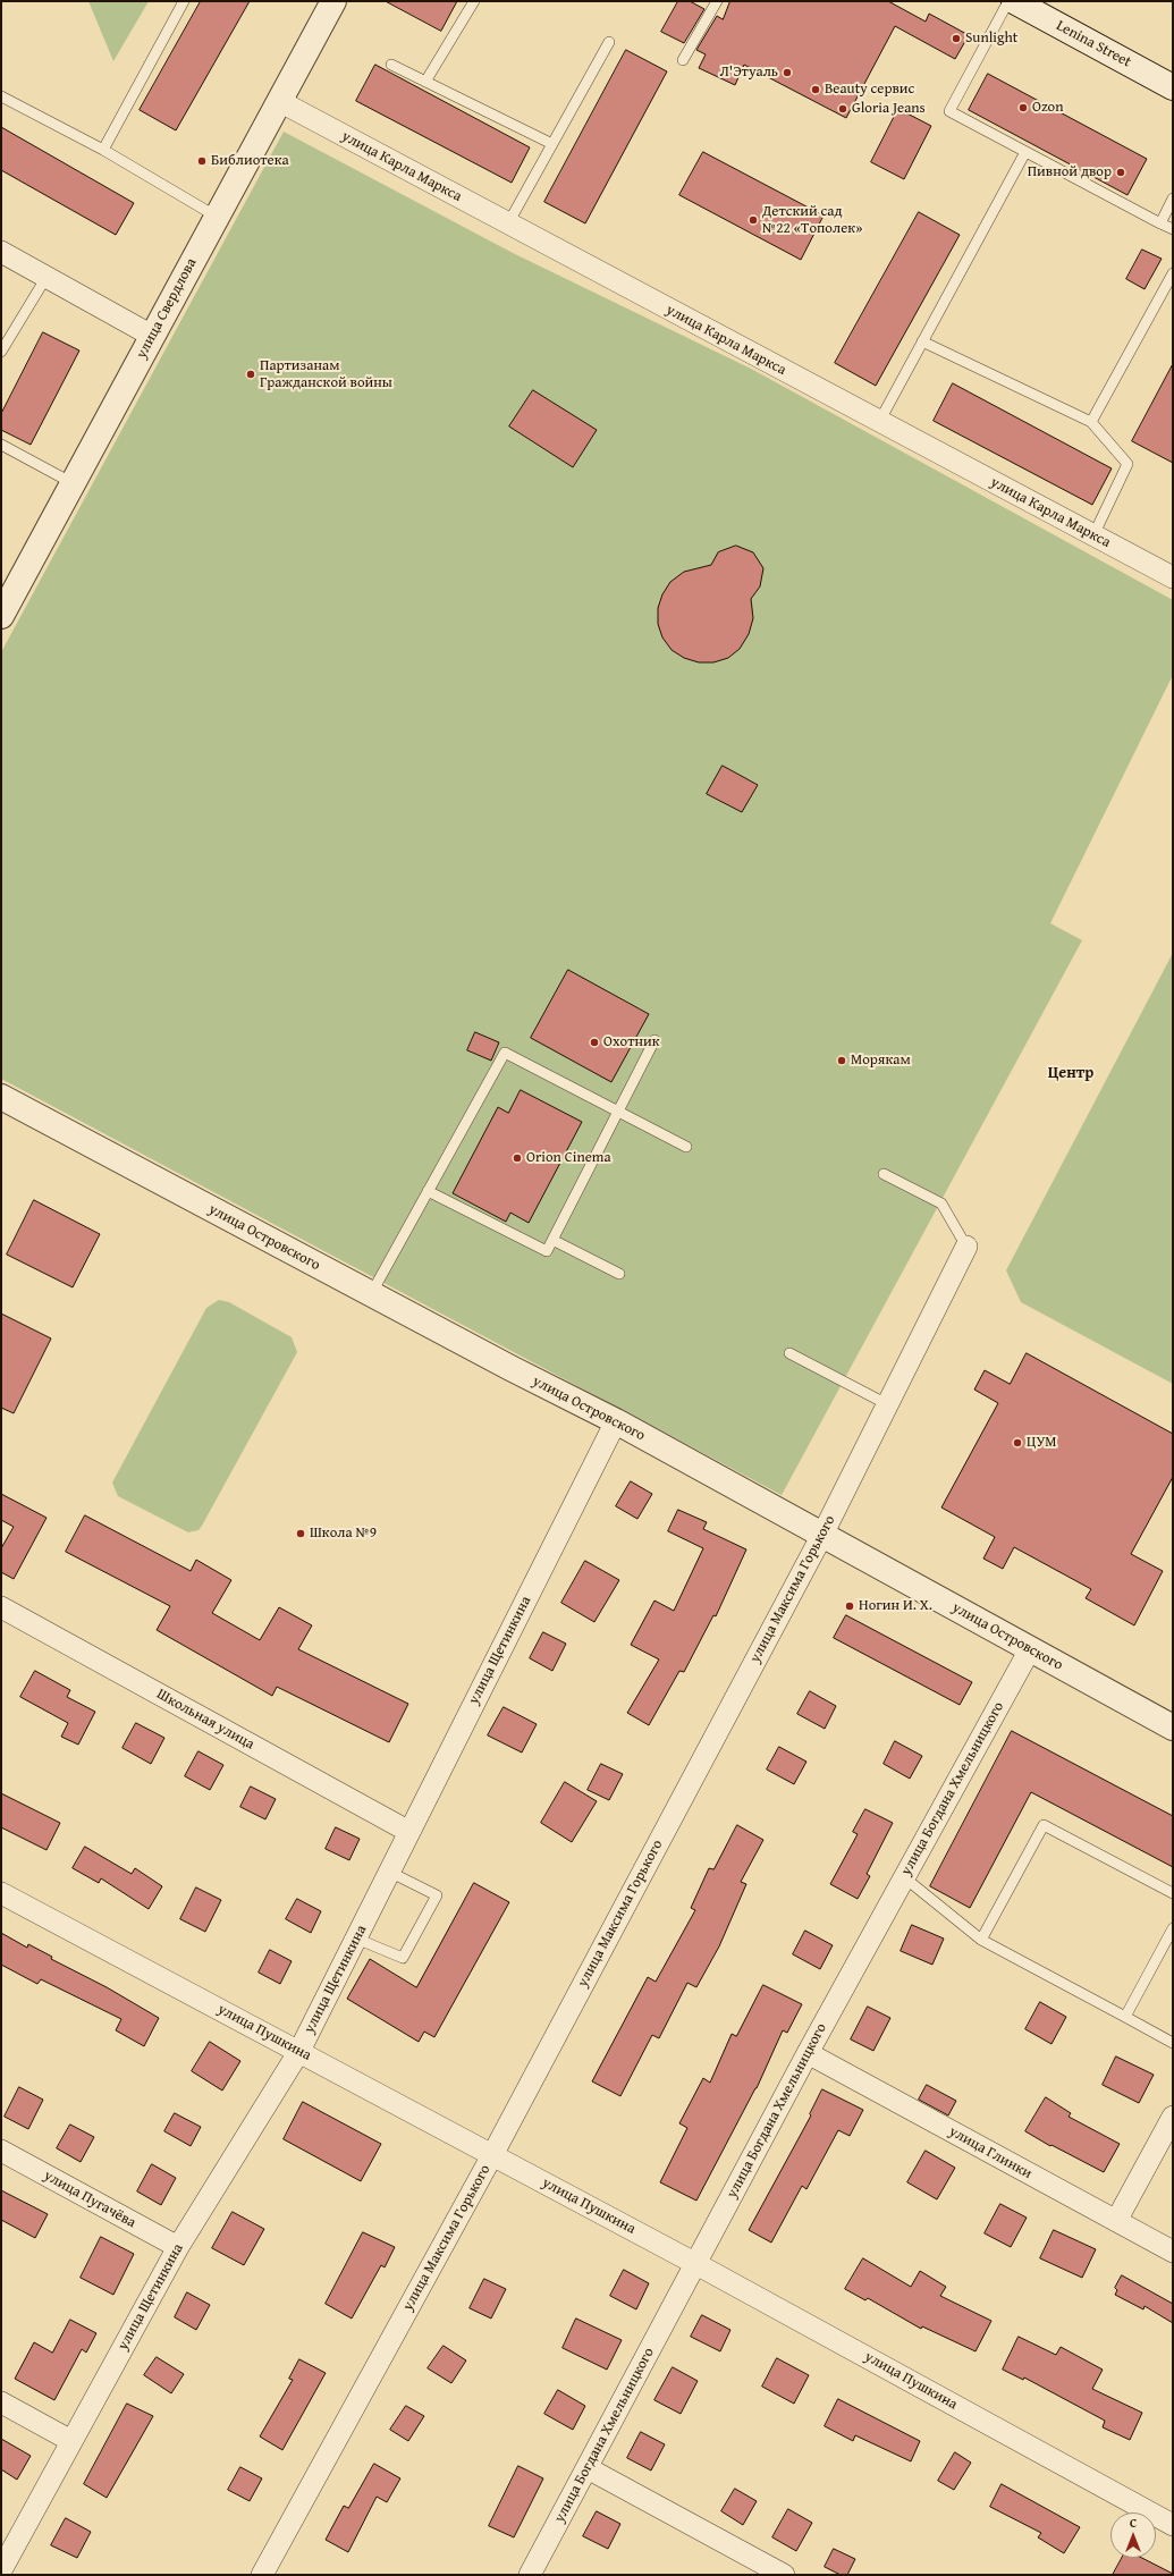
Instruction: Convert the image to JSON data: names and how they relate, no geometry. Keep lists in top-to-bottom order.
{
  "streets": {
    "street": [
      "Lenina Street",
      "улица Карла Маркса",
      "улица Свердлова",
      "улица Островского",
      "улица Максима Горького",
      "улица Щетинкина",
      "Школьная улица",
      "улица Богдана Хмельницкого",
      "улица Пушкина",
      "улица Глинки",
      "улица Пугачёва"
    ]
  },
  "crossings": [
    ["улица Карла Маркса", "улица Свердлова"],
    ["улица Островского", "улица Максима Горького"],
    ["улица Островского", "улица Щетинкина"],
    ["улица Островского", "улица Богдана Хмельницкого"],
    ["улица Максима Горького", "улица Пушкина"],
    ["улица Щетинкина", "Школьная улица"],
    ["улица Щетинкина", "улица Пушкина"],
    ["улица Щетинкина", "улица Пугачёва"],
    ["улица Богдана Хмельницкого", "улица Пушкина"],
    ["улица Богдана Хмельницкого", "улица Глинки"]
  ],
  "districts": ["Центр"],
  "places": [
    "Sunlight",
    "Л'Этуаль",
    "Beauty сервис",
    "Ozon",
    "Gloria Jeans",
    "Библиотека",
    "Пивной двор",
    "Детский сад №22 «Тополек»",
    "Партизанам Гражданской войны",
    "Охотник",
    "Морякам",
    "Orion Cinema",
    "ЦУМ",
    "Школа №9",
    "Ногин И. Х."
  ],
  "north": "top"
}
